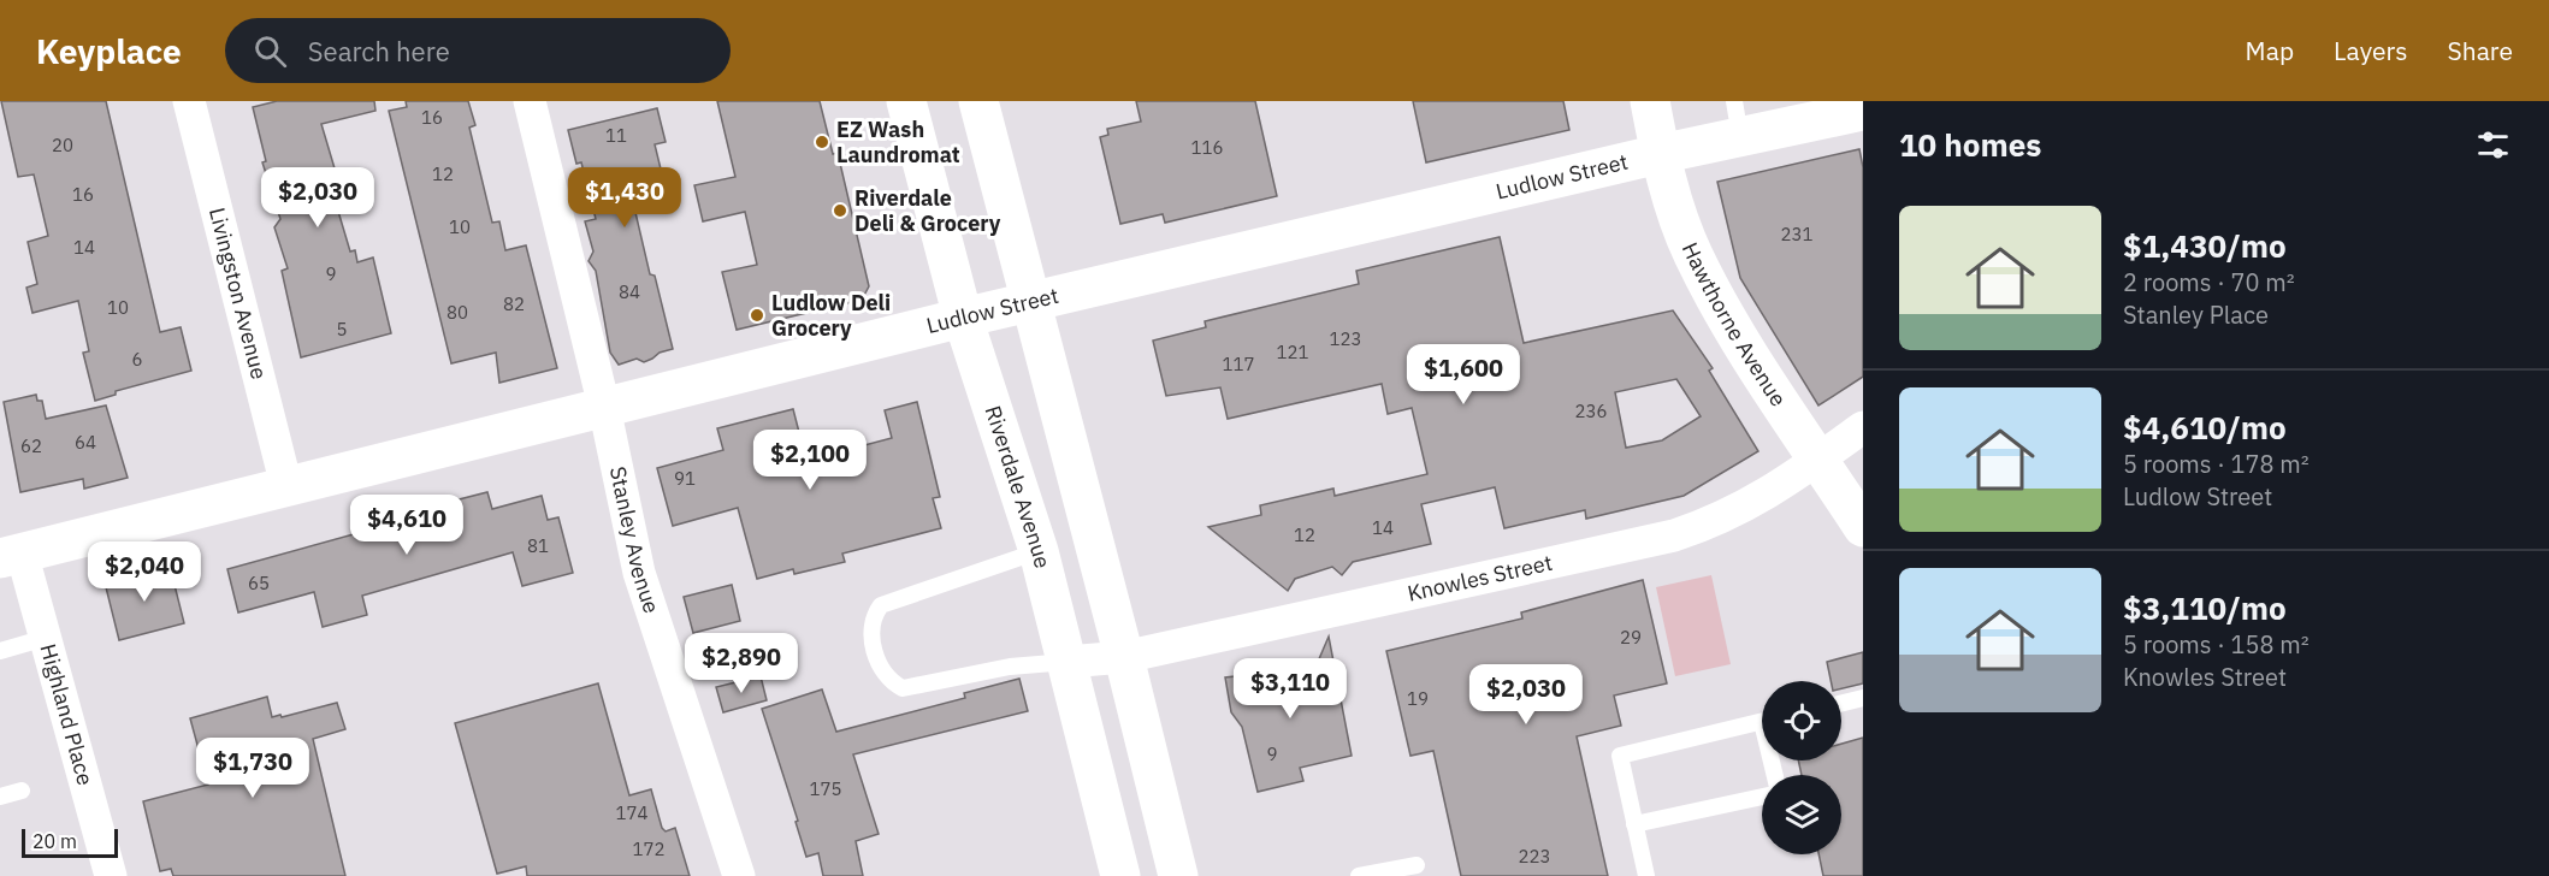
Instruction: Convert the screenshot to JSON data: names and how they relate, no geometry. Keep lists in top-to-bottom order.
{
  "streets": {
    "street": [
      "Ludlow Street",
      "Livingston Avenue",
      "Hawthorne Avenue",
      "Riverdale Avenue",
      "Stanley Avenue",
      "Knowles Street",
      "Highland Place"
    ]
  },
  "crossings": [
    ["Ludlow Street", "Livingston Avenue"],
    ["Ludlow Street", "Hawthorne Avenue"],
    ["Ludlow Street", "Riverdale Avenue"],
    ["Ludlow Street", "Stanley Avenue"],
    ["Ludlow Street", "Highland Place"],
    ["Hawthorne Avenue", "Knowles Street"],
    ["Riverdale Avenue", "Knowles Street"]
  ],
  "places": ["EZ Wash Laundromat", "Riverdale Deli & Grocery", "Ludlow Deli Grocery"],
  "house_numbers": [
    "16",
    "11",
    "20",
    "116",
    "12",
    "16",
    "10",
    "231",
    "14",
    "9",
    "84",
    "82",
    "10",
    "80",
    "5",
    "123",
    "121",
    "6",
    "117",
    "236",
    "64",
    "62",
    "91",
    "14",
    "12",
    "81",
    "65",
    "29",
    "19",
    "9",
    "175",
    "174",
    "172",
    "223"
  ],
  "scale_bar": "20 m",
  "page": {
    "header": "Keyplace",
    "search": "Search here",
    "nav": ["Map", "Layers", "Share"],
    "heading": "10 homes",
    "price": [
      "$2,030",
      "$1,430",
      "$1,600",
      "$2,100",
      "$4,610",
      "$2,040",
      "$2,890",
      "$3,110",
      "$2,030",
      "$1,730"
    ],
    "list": [
      {
        "name": "$1,430/mo",
        "note": "2 rooms · 70 m² · Stanley Place"
      },
      {
        "name": "$4,610/mo",
        "note": "5 rooms · 178 m² · Ludlow Street"
      },
      {
        "name": "$3,110/mo",
        "note": "5 rooms · 158 m² · Knowles Street"
      }
    ],
    "scale": "20 m"
  }
}
